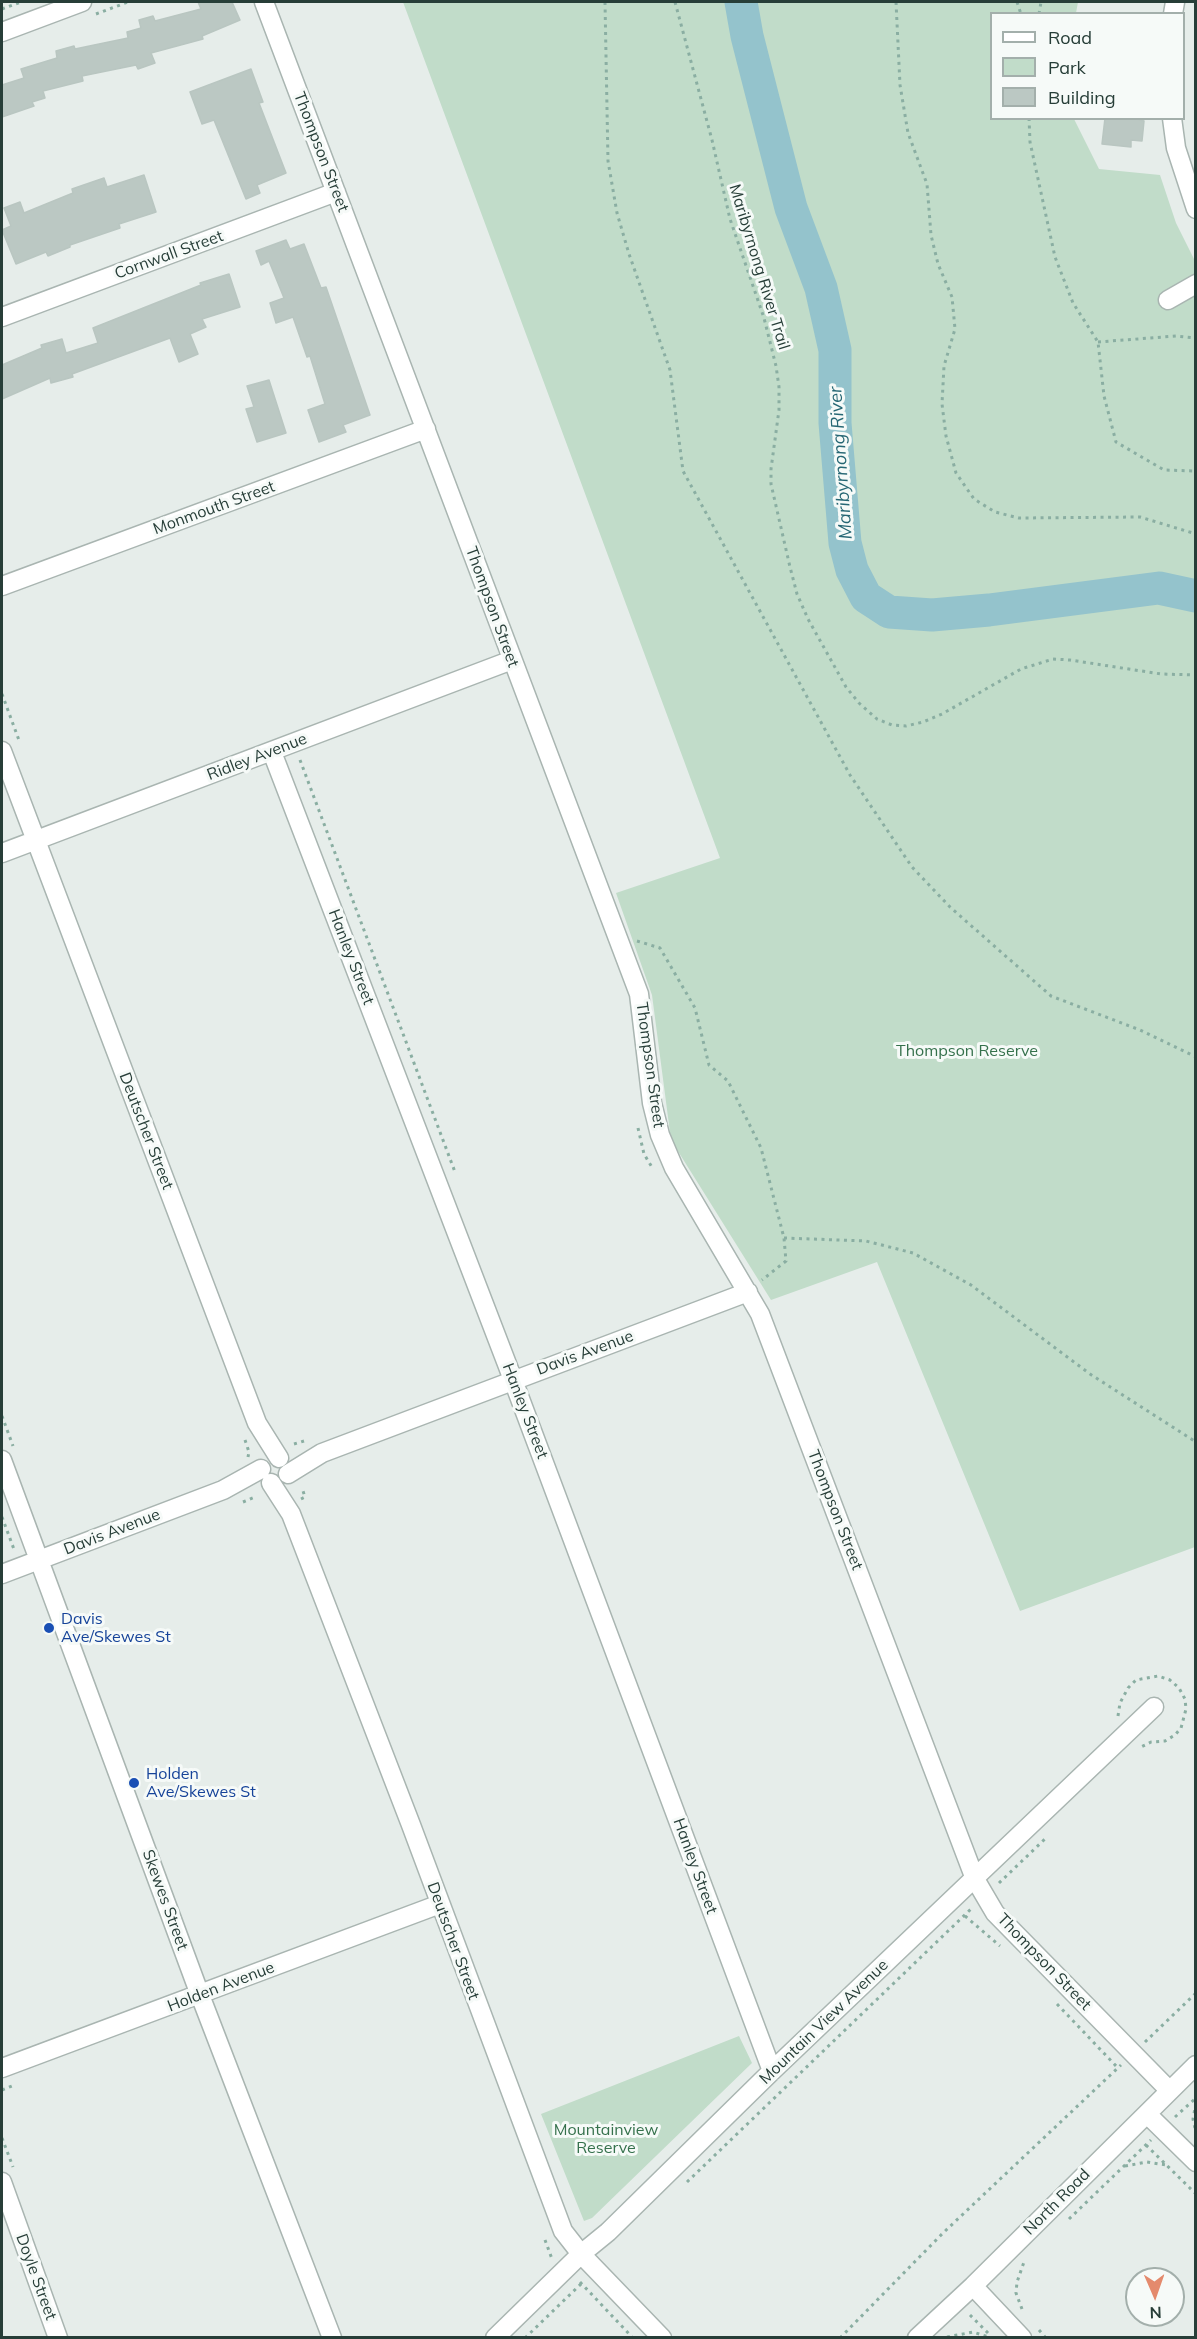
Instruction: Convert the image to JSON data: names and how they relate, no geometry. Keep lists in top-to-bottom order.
{
  "streets": {
    "street": [
      "Thompson Street",
      "Cornwall Street",
      "Monmouth Street",
      "Ridley Avenue",
      "Hanley Street",
      "Deutscher Street",
      "Davis Avenue",
      "Skewes Street",
      "Holden Avenue",
      "Mountain View Avenue",
      "North Road",
      "Doyle Street"
    ],
    "path": ["Maribyrnong River Trail"]
  },
  "crossings": [
    ["Thompson Street", "Cornwall Street"],
    ["Thompson Street", "Monmouth Street"],
    ["Thompson Street", "Ridley Avenue"],
    ["Thompson Street", "Davis Avenue"],
    ["Thompson Street", "Mountain View Avenue"],
    ["Thompson Street", "North Road"],
    ["Ridley Avenue", "Hanley Street"],
    ["Ridley Avenue", "Deutscher Street"],
    ["Hanley Street", "Davis Avenue"],
    ["Hanley Street", "Mountain View Avenue"],
    ["Deutscher Street", "Davis Avenue"],
    ["Deutscher Street", "Holden Avenue"],
    ["Deutscher Street", "Mountain View Avenue"],
    ["Davis Avenue", "Skewes Street"],
    ["Skewes Street", "Holden Avenue"]
  ],
  "water": ["Maribyrnong River"],
  "parks": ["Thompson Reserve", "Mountainview Reserve"],
  "places": ["Davis Ave/Skewes St", "Holden Ave/Skewes St"],
  "legend": ["Road", "Park", "Building"],
  "north": "bottom"
}
